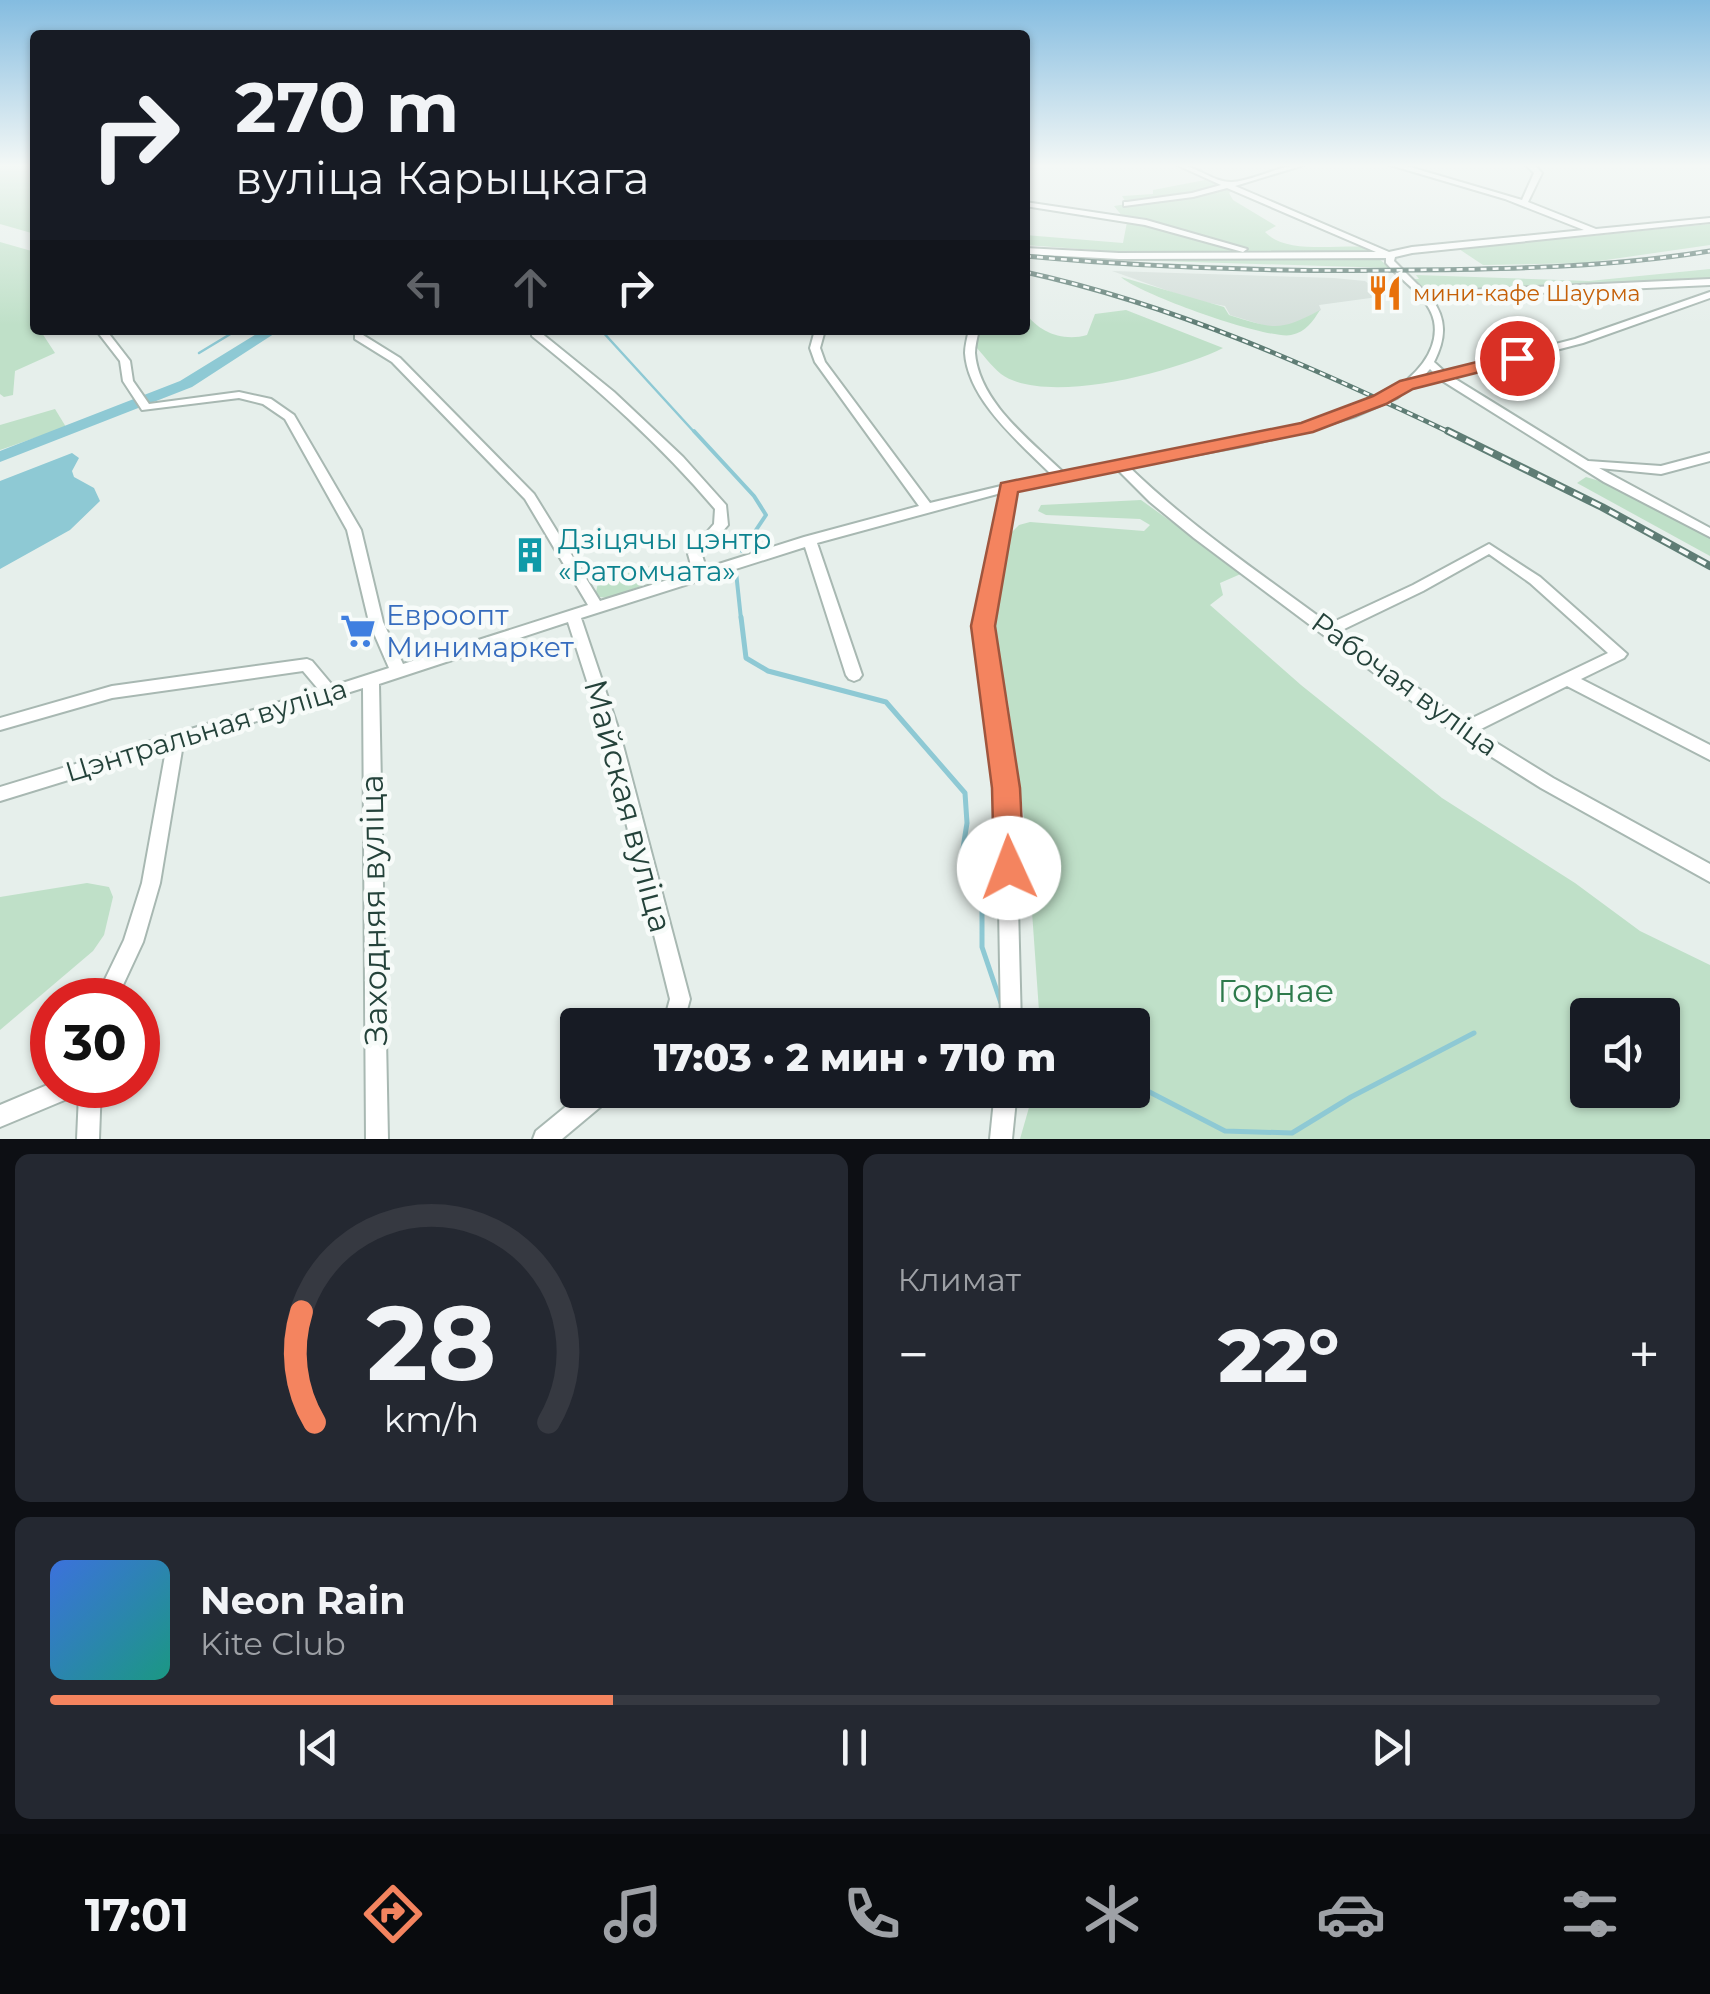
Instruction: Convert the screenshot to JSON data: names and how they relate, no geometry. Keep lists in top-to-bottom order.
{
  "streets": {
    "street": [
      "Рабочая вуліца",
      "Цэнтральная вуліца",
      "Майская вуліца",
      "Заходняя вуліца"
    ]
  },
  "crossings": [
    ["Рабочая вуліца", "Цэнтральная вуліца"],
    ["Цэнтральная вуліца", "Майская вуліца"],
    ["Цэнтральная вуліца", "Заходняя вуліца"]
  ],
  "parks": ["Горнае"],
  "places": {
    "restaurant": ["мини-кафе Шаурма"],
    "building": ["Дзіцячы цэнтр «Ратомчата»"],
    "supermarket": ["Евроопт Минимаркет"]
  },
  "page": {
    "turn": ["270 m", "вуліца Карыцкага"],
    "limit": "30",
    "trip": "17:03 · 2 мин · 710 m",
    "tile": "Климат",
    "heat": ["−", "22°", "+"],
    "song": ["Neon Rain", "Kite Club"],
    "tabs": "17:01",
    "gauge": ["28", "km/h"]
  }
}
